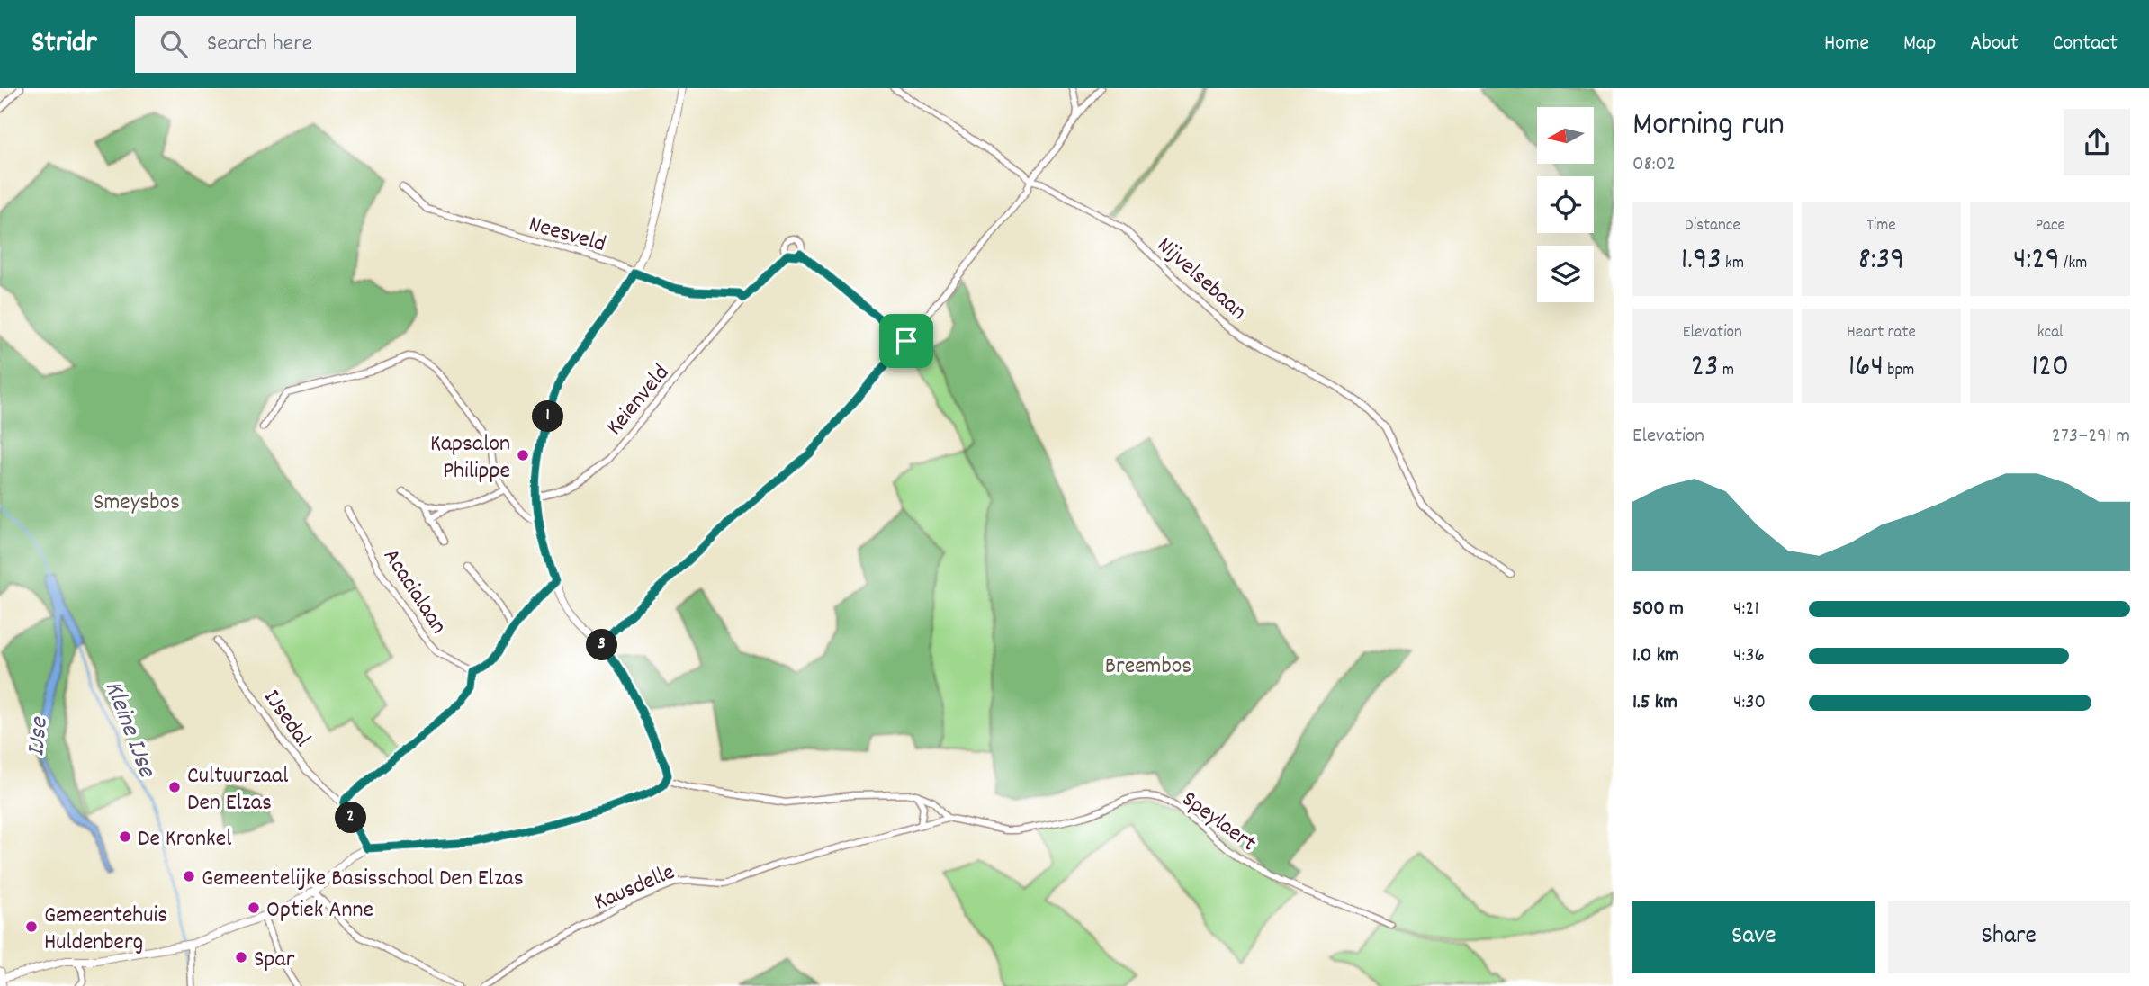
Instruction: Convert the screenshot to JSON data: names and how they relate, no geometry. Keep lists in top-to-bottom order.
{
  "streets": {
    "street": [
      "Neesveld",
      "Nijvelsebaan",
      "Keienveld",
      "Acacialaan",
      "IJsedal",
      "Speylaert",
      "Kausdelle"
    ]
  },
  "crossings": [
    ["Neesveld", "Keienveld"],
    ["Speylaert", "Kausdelle"]
  ],
  "water": ["Kleine IJse", "IJse"],
  "parks": ["Smeysbos", "Breembos"],
  "places": [
    "Kapsalon Philippe",
    "Cultuurzaal Den Elzas",
    "De Kronkel",
    "Gemeentelijke Basisschool Den Elzas",
    "Optiek Anne",
    "Gemeentehuis Huldenberg",
    "Spar"
  ],
  "north": "left",
  "page": {
    "header": "Stridr",
    "search": "Search here",
    "nav": [
      "Home",
      "Map",
      "About",
      "Contact"
    ],
    "heading": ["Morning run", "08:02"],
    "stats": [
      ["Distance", "1.93 km"],
      ["Time", "8:39"],
      ["Pace", "4:29 /km"],
      ["Elevation", "23 m"],
      ["Heart rate", "164 bpm"],
      ["kcal", "120"]
    ],
    "pins": ["1", "3", "2"],
    "chart": ["Elevation", "273–291 m"],
    "list": [
      {
        "name": "500 m",
        "note": "4:21"
      },
      {
        "name": "1.0 km",
        "note": "4:36"
      },
      {
        "name": "1.5 km",
        "note": "4:30"
      }
    ],
    "buttons": ["Save", "Share"]
  }
}
